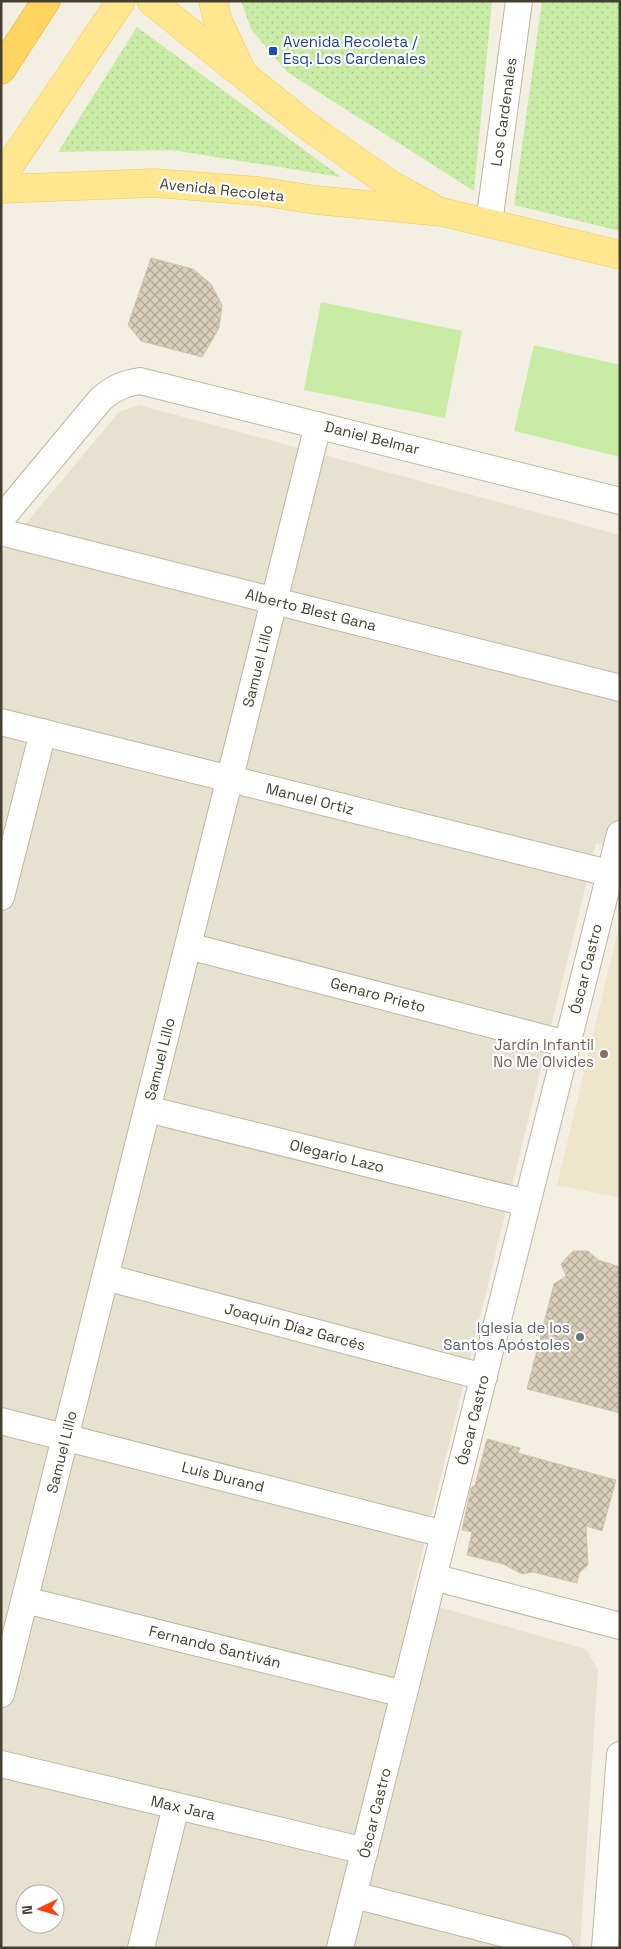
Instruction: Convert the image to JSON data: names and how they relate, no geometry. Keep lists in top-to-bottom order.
{
  "streets": {
    "main road": ["Avenida Recoleta"],
    "street": [
      "Los Cardenales",
      "Daniel Belmar",
      "Alberto Blest Gana",
      "Samuel Lillo",
      "Manuel Ortiz",
      "Óscar Castro",
      "Genaro Prieto",
      "Olegario Lazo",
      "Joaquín Díaz Garcés",
      "Luis Durand",
      "Fernando Santiván",
      "Max Jara"
    ]
  },
  "crossings": [
    ["Los Cardenales", "Avenida Recoleta"],
    ["Daniel Belmar", "Samuel Lillo"],
    ["Alberto Blest Gana", "Samuel Lillo"],
    ["Samuel Lillo", "Manuel Ortiz"],
    ["Samuel Lillo", "Genaro Prieto"],
    ["Samuel Lillo", "Olegario Lazo"],
    ["Samuel Lillo", "Joaquín Díaz Garcés"],
    ["Samuel Lillo", "Luis Durand"],
    ["Samuel Lillo", "Fernando Santiván"],
    ["Manuel Ortiz", "Óscar Castro"],
    ["Óscar Castro", "Genaro Prieto"],
    ["Óscar Castro", "Olegario Lazo"],
    ["Óscar Castro", "Joaquín Díaz Garcés"],
    ["Óscar Castro", "Luis Durand"],
    ["Óscar Castro", "Fernando Santiván"],
    ["Óscar Castro", "Max Jara"]
  ],
  "places": {
    "transit": ["Avenida Recoleta / Esq. Los Cardenales"],
    "other": ["Jardín Infantil No Me Olvides", "Iglesia de los Santos Apóstoles"]
  },
  "north": "left"
}
